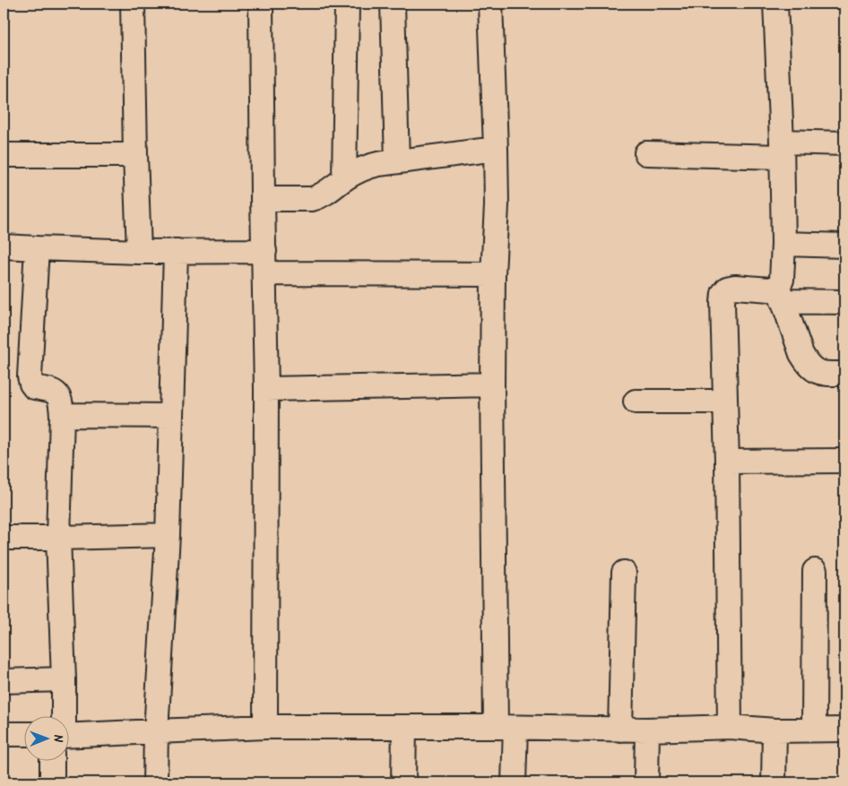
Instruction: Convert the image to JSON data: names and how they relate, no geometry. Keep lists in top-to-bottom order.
{
  "north": "right"
}
